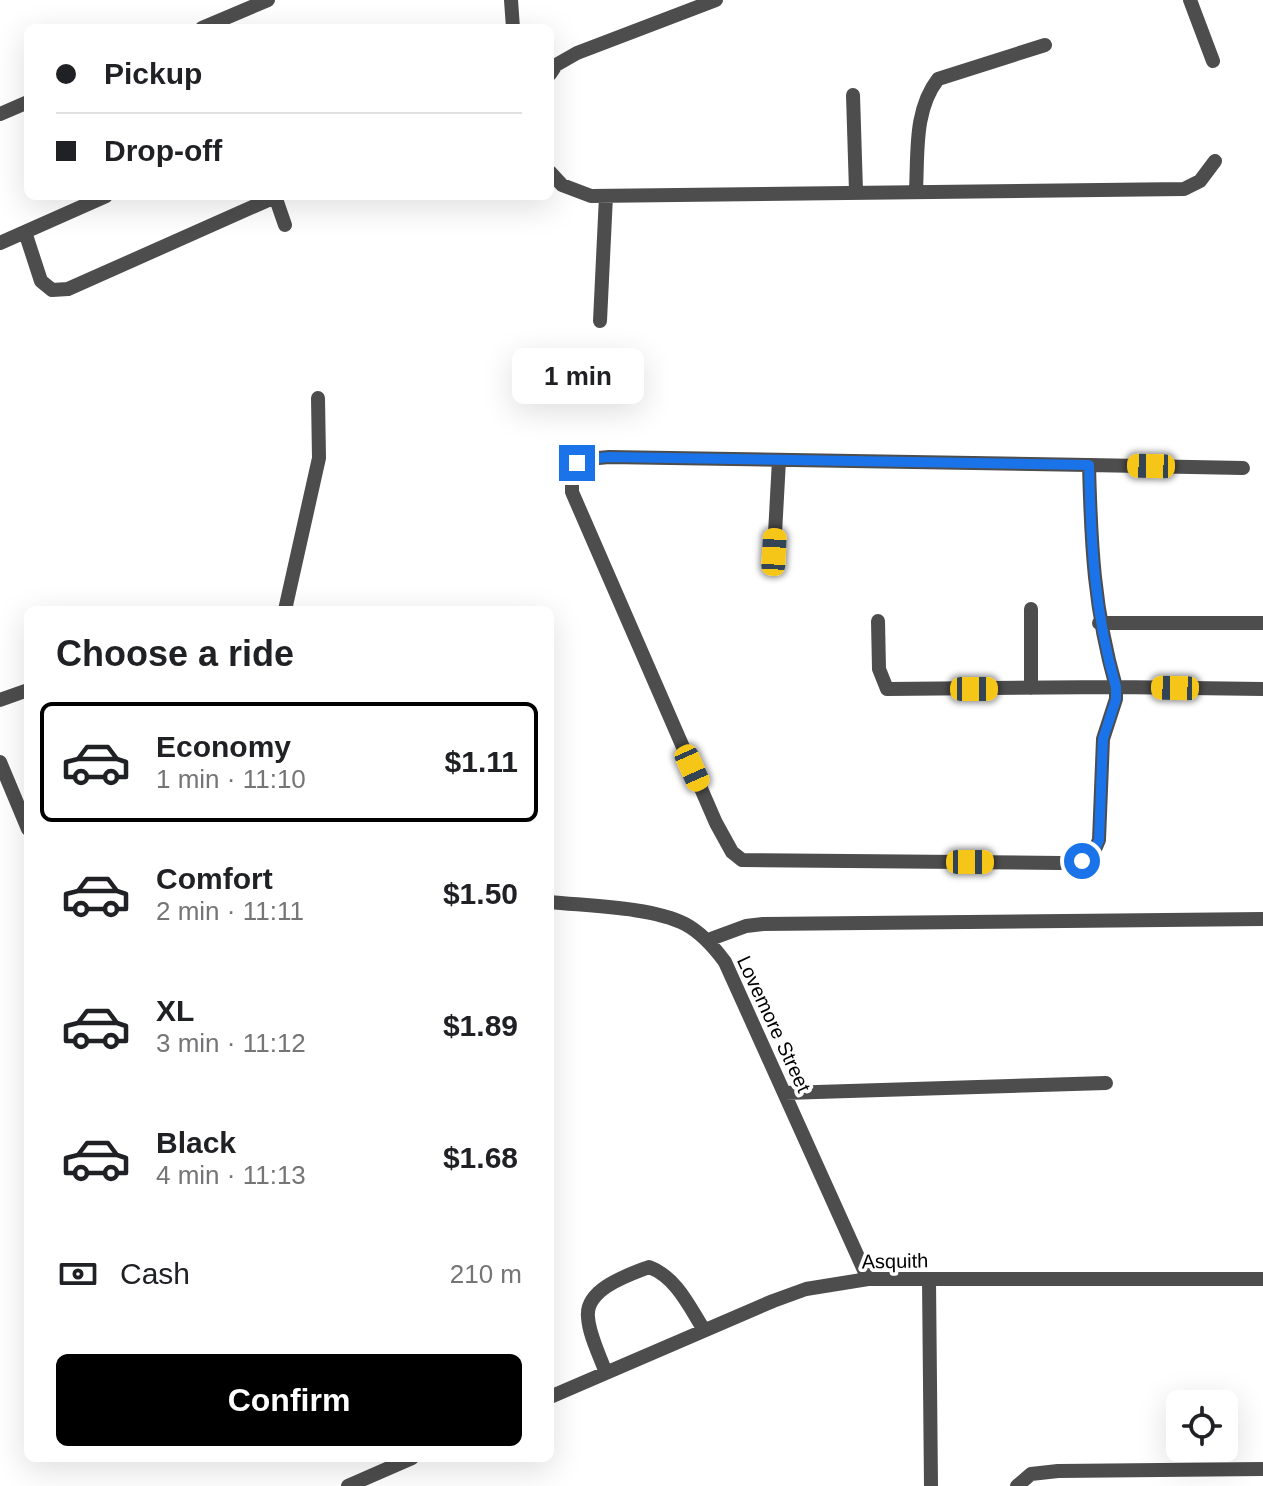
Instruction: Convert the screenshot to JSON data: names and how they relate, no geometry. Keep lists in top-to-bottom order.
{
  "streets": {
    "street": ["Lovemore Street", "Asquith"]
  },
  "crossings": [
    ["Lovemore Street", "Asquith"]
  ],
  "page": {
    "banner": ["Pickup", "Drop-off"],
    "bubble": "1 min",
    "heading": "Choose a ride",
    "list": [
      {
        "name": "Economy",
        "note": "1 min · 11:10",
        "value": "$1.11"
      },
      {
        "name": "Comfort",
        "note": "2 min · 11:11",
        "value": "$1.50"
      },
      {
        "name": "XL",
        "note": "3 min · 11:12",
        "value": "$1.89"
      },
      {
        "name": "Black",
        "note": "4 min · 11:13",
        "value": "$1.68"
      }
    ],
    "pay": ["Cash", "210 m"],
    "buttons": "Confirm"
  }
}
